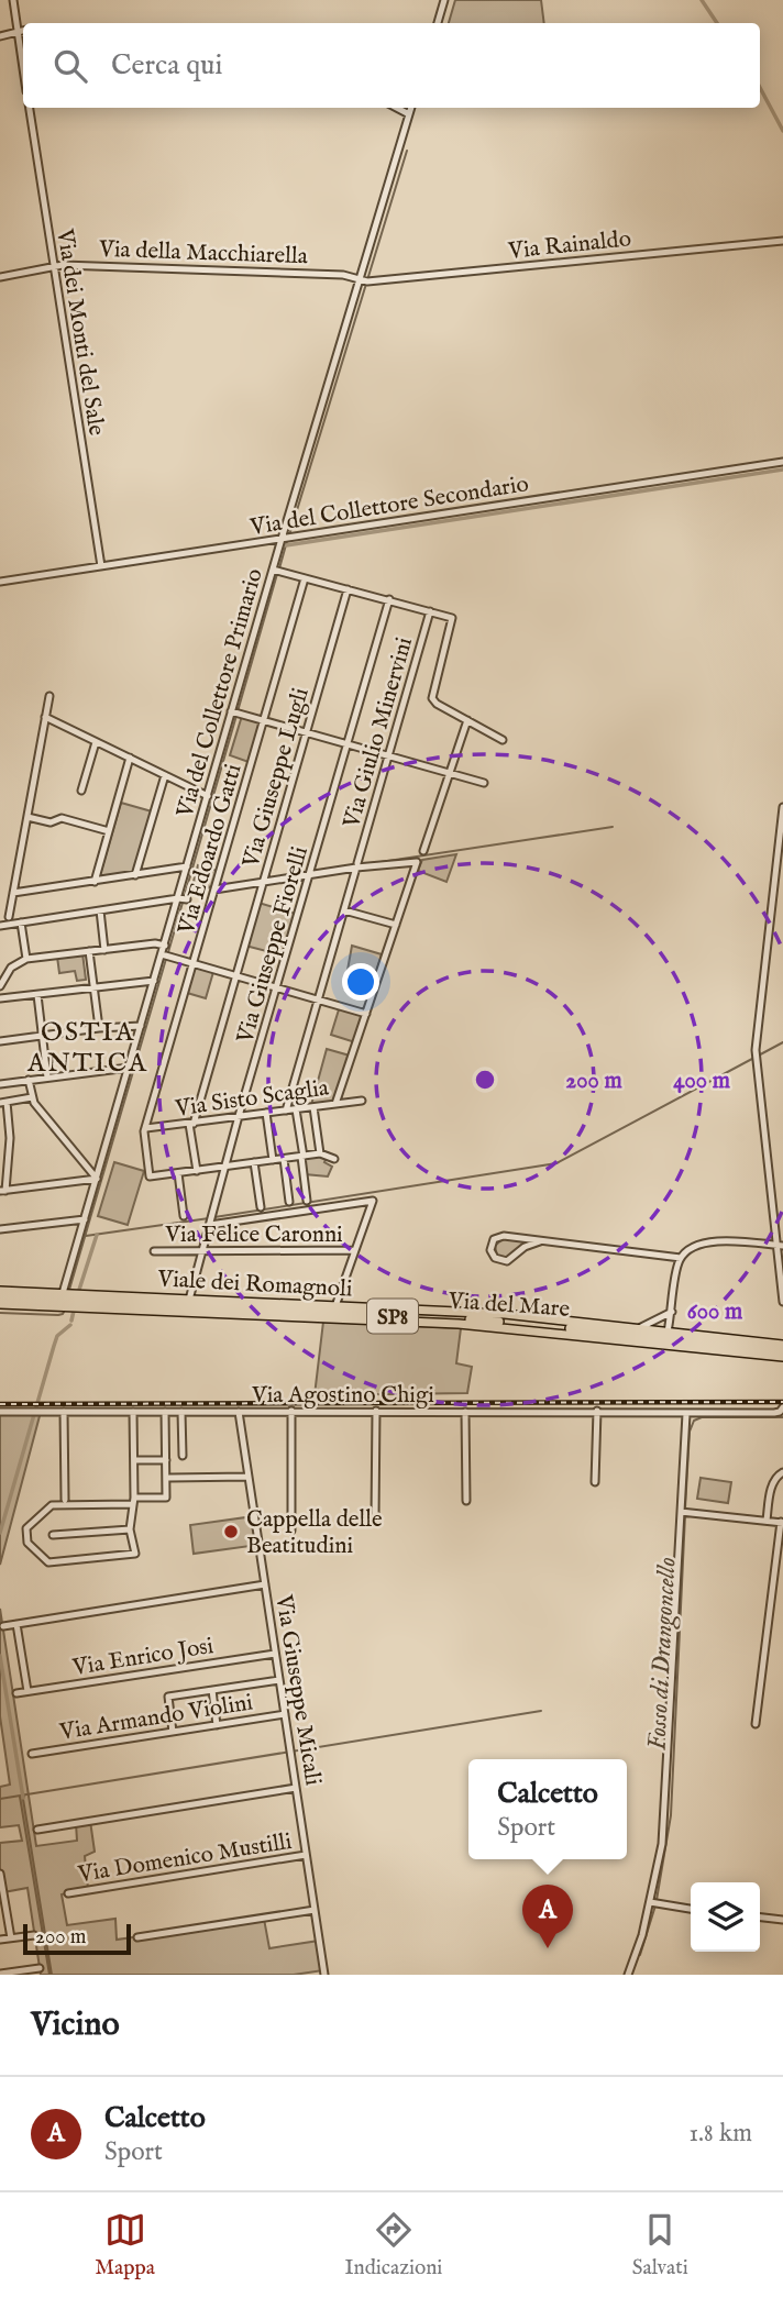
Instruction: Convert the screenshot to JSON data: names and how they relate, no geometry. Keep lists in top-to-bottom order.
{
  "streets": {
    "main road": ["Viale dei Romagnoli", "Via del Mare", "SP8"],
    "street": [
      "Via Rainaldo",
      "Via della Macchiarella",
      "Via dei Monti del Sale",
      "Via del Collettore Secondario",
      "Via del Collettore Primario",
      "Via Giulio Minervini",
      "Via Giuseppe Lugli",
      "Via Edoardo Gatti",
      "Via Giuseppe Fiorelli",
      "Via Sisto Scaglia",
      "Via Felice Caronni",
      "Via Agostino Chigi",
      "Via Enrico Josi",
      "Via Giuseppe Micali",
      "Via Armando Violini",
      "Via Domenico Mustilli"
    ]
  },
  "crossings": [
    ["Via Rainaldo", "Via della Macchiarella"],
    ["Via Rainaldo", "Via del Collettore Primario"],
    ["Via della Macchiarella", "Via dei Monti del Sale"],
    ["Via della Macchiarella", "Via del Collettore Primario"],
    ["Via dei Monti del Sale", "Via del Collettore Secondario"],
    ["Via del Collettore Secondario", "Via del Collettore Primario"],
    ["Via del Collettore Primario", "Viale dei Romagnoli"],
    ["Via Giulio Minervini", "Via Sisto Scaglia"],
    ["Via Giuseppe Lugli", "Via Sisto Scaglia"],
    ["Via Edoardo Gatti", "Via Sisto Scaglia"],
    ["Via Giuseppe Fiorelli", "Via Sisto Scaglia"],
    ["Via Giuseppe Fiorelli", "Via Felice Caronni"],
    ["Via Giuseppe Fiorelli", "Viale dei Romagnoli"],
    ["Via Agostino Chigi", "Via Giuseppe Micali"],
    ["Via Enrico Josi", "Via Giuseppe Micali"],
    ["Via Giuseppe Micali", "Via Armando Violini"],
    ["Via Giuseppe Micali", "Via Domenico Mustilli"]
  ],
  "districts": ["OSTIA ANTICA"],
  "water": ["Fosso di Drangoncello"],
  "places": ["Cappella delle Beatitudini"],
  "scale_bar": "200 m",
  "page": {
    "search": "Cerca qui",
    "popup": ["Calcetto", "Sport"],
    "pins": "A",
    "scale": "200 m",
    "heading": "Vicino",
    "list": [
      {
        "mark": "A",
        "name": "Calcetto",
        "note": "Sport",
        "value": "1.8 km"
      }
    ],
    "nav": ["Mappa", "Indicazioni", "Salvati"]
  },
  "rings": ["200 m", "400 m", "600 m"]
}
